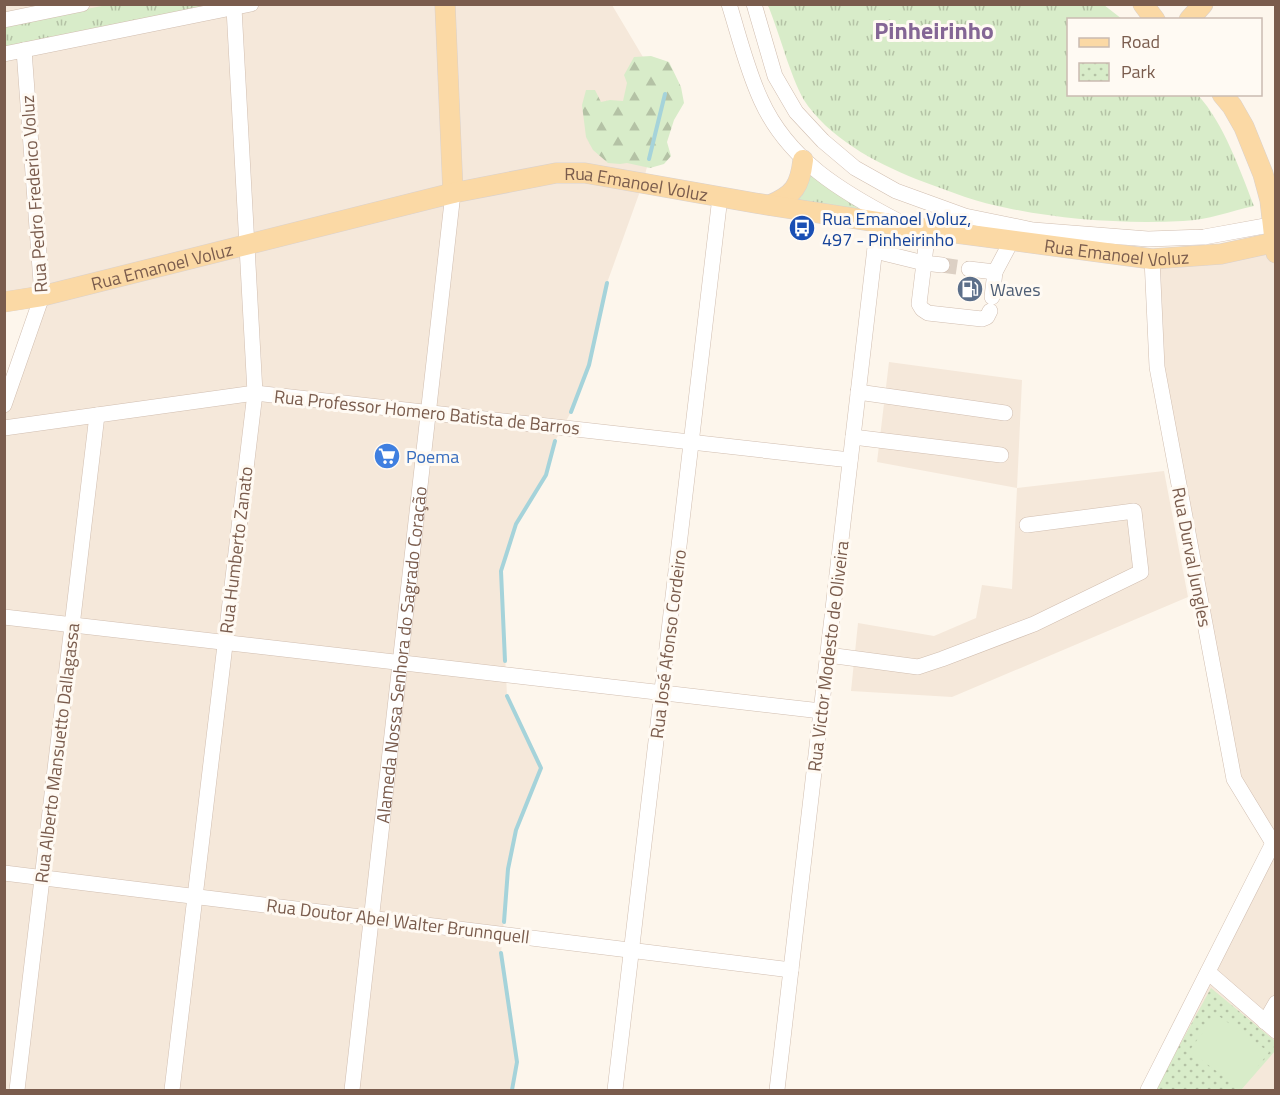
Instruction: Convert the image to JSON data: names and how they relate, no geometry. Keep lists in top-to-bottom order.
{
  "streets": {
    "main road": ["Rua Emanoel Voluz", "Alameda Nossa Senhora do Sagrado Coração"],
    "street": [
      "Rua Pedro Frederico Voluz",
      "Rua Professor Homero Batista de Barros",
      "Rua Humberto Zanato",
      "Rua Durval Jungles",
      "Rua José Afonso Cordeiro",
      "Rua Victor Modesto de Oliveira",
      "Rua Alberto Mansuetto Dallagassa",
      "Rua Doutor Abel Walter Brunnquell"
    ]
  },
  "crossings": [
    ["Rua Emanoel Voluz", "Rua Pedro Frederico Voluz"],
    ["Rua Emanoel Voluz", "Rua Humberto Zanato"],
    ["Rua Emanoel Voluz", "Rua Durval Jungles"],
    ["Rua Emanoel Voluz", "Rua José Afonso Cordeiro"],
    ["Rua Emanoel Voluz", "Alameda Nossa Senhora do Sagrado Coração"],
    ["Rua Emanoel Voluz", "Rua Victor Modesto de Oliveira"],
    ["Rua Professor Homero Batista de Barros", "Rua Humberto Zanato"],
    ["Rua Professor Homero Batista de Barros", "Rua José Afonso Cordeiro"],
    ["Rua Professor Homero Batista de Barros", "Alameda Nossa Senhora do Sagrado Coração"],
    ["Rua Professor Homero Batista de Barros", "Rua Victor Modesto de Oliveira"],
    ["Rua Professor Homero Batista de Barros", "Rua Alberto Mansuetto Dallagassa"],
    ["Rua Humberto Zanato", "Rua Doutor Abel Walter Brunnquell"],
    ["Rua José Afonso Cordeiro", "Rua Doutor Abel Walter Brunnquell"],
    ["Alameda Nossa Senhora do Sagrado Coração", "Rua Doutor Abel Walter Brunnquell"],
    ["Rua Victor Modesto de Oliveira", "Rua Doutor Abel Walter Brunnquell"],
    ["Rua Alberto Mansuetto Dallagassa", "Rua Doutor Abel Walter Brunnquell"]
  ],
  "districts": ["Pinheirinho"],
  "places": {
    "bus stop": ["Rua Emanoel Voluz, 497 - Pinheirinho"],
    "fuel station": ["Waves"],
    "supermarket": ["Poema"]
  },
  "legend": ["Road", "Park"]
}
